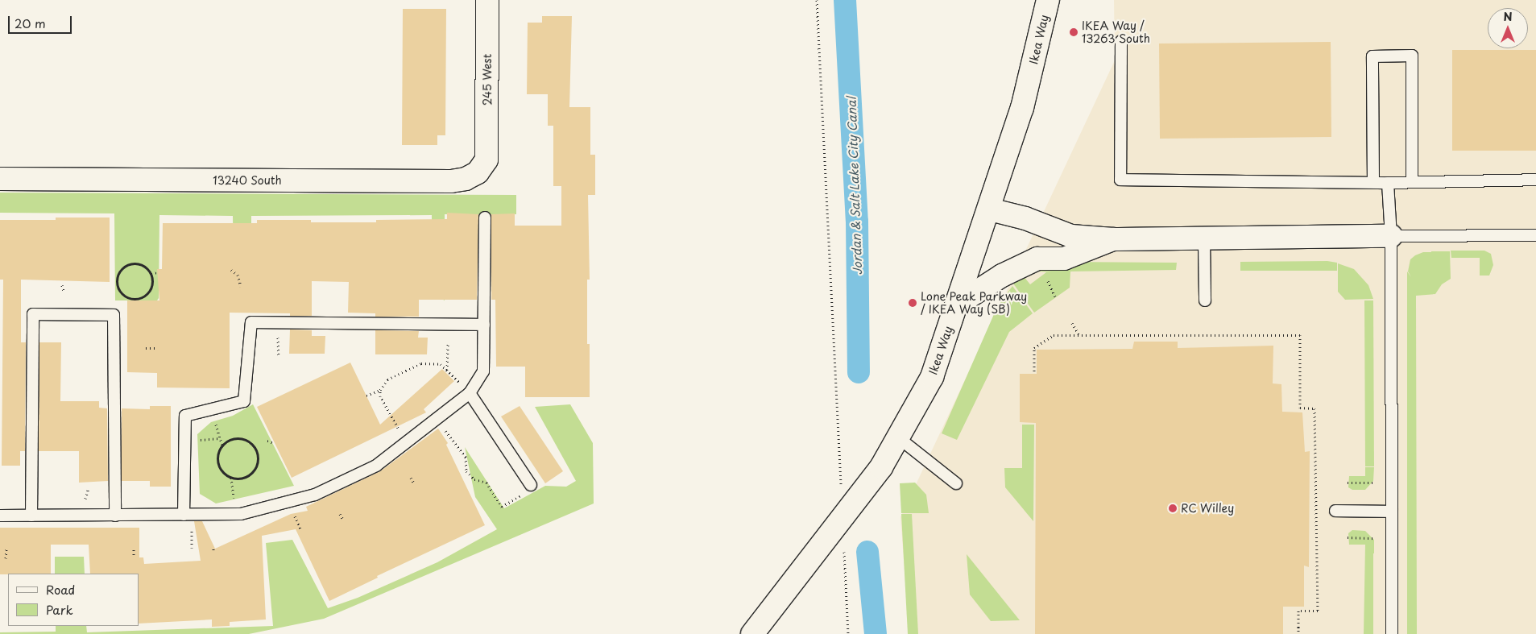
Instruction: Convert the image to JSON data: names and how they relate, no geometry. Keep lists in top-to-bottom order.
{
  "streets": {
    "street": ["Ikea Way", "245 West", "13240 South"]
  },
  "crossings": [
    ["245 West", "13240 South"]
  ],
  "water": ["Jordan & Salt Lake City Canal"],
  "places": ["IKEA Way / 13263 South", "Lone Peak Parkway / IKEA Way (SB)", "RC Willey"],
  "legend": ["Road", "Park"],
  "scale_bar": "20 m",
  "north": "top"
}
